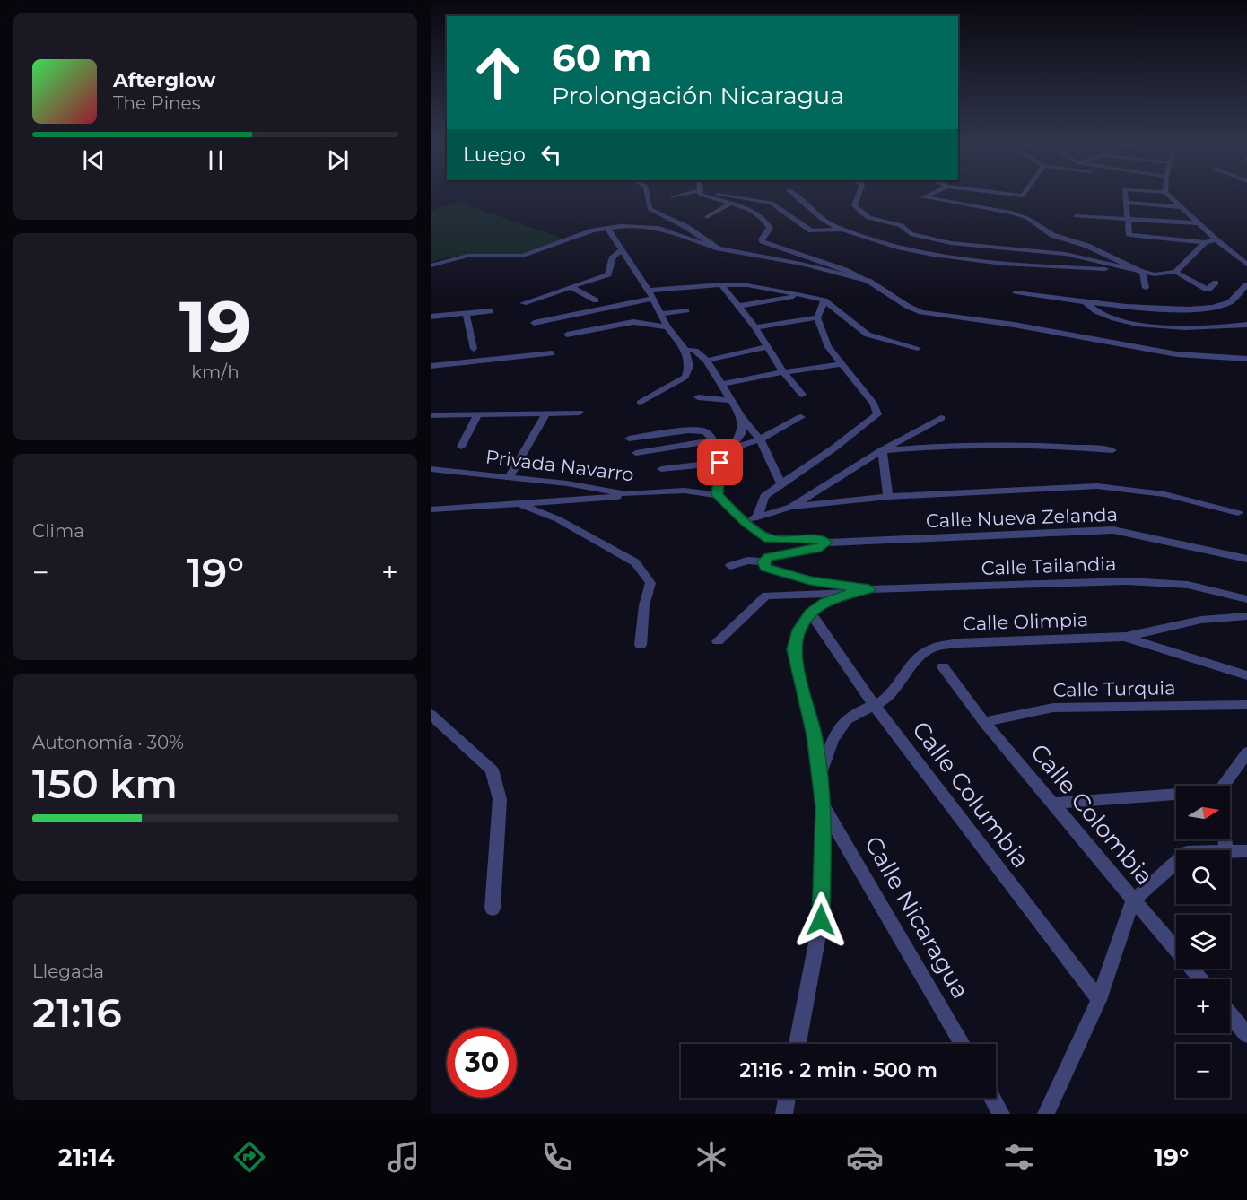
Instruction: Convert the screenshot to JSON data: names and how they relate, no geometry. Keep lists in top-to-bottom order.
{
  "streets": {
    "street": [
      "Privada Navarro",
      "Calle Nueva Zelanda",
      "Calle Tailandia",
      "Calle Olimpia",
      "Calle Turquia",
      "Calle Columbia",
      "Calle Colombia",
      "Calle Nicaragua"
    ]
  },
  "crossings": [
    ["Calle Olimpia", "Calle Columbia"],
    ["Calle Turquia", "Calle Colombia"]
  ],
  "north": "right",
  "page": {
    "turn": ["60 m", "Prolongación Nicaragua"],
    "song": ["Afterglow", "The Pines"],
    "then": "Luego",
    "tile": [
      ["19", "km/h"],
      "Clima",
      ["Autonomía · 30%", "150 km"],
      ["Llegada", "21:16"]
    ],
    "heat": ["−", "19°", "+"],
    "map_buttons": ["+", "−"],
    "limit": "30",
    "trip": "21:16 · 2 min · 500 m",
    "tabs": ["21:14", "19°"]
  }
}
